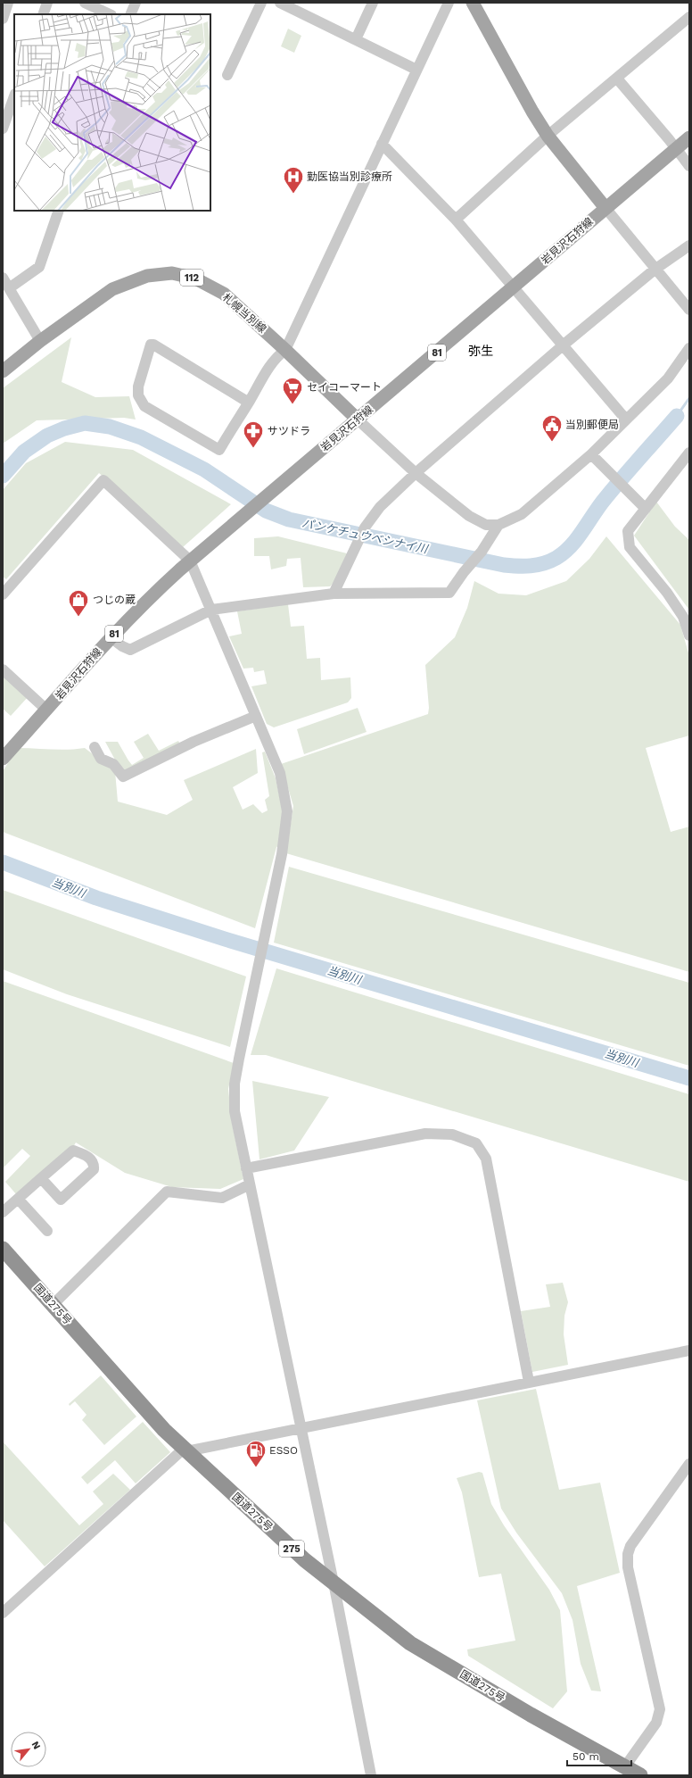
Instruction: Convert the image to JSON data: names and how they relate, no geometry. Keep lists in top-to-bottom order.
{
  "streets": {
    "highway": ["国道275号", "275"],
    "main road": [
      "岩見沢石狩線",
      "112",
      "札幌当別線",
      "81"
    ]
  },
  "crossings": [
    ["岩見沢石狩線", "札幌当別線"]
  ],
  "districts": ["弥生"],
  "water": ["パンケチュウベシナイ川", "当別川"],
  "places": {
    "hospital": ["勤医協当別診療所"],
    "supermarket": ["セイコーマート"],
    "public building": ["当別郵便局"],
    "pharmacy": ["サツドラ"],
    "shop": ["つじの蔵"],
    "fuel station": ["ESSO"]
  },
  "scale_bar": "50 m",
  "north": "top right"
}
